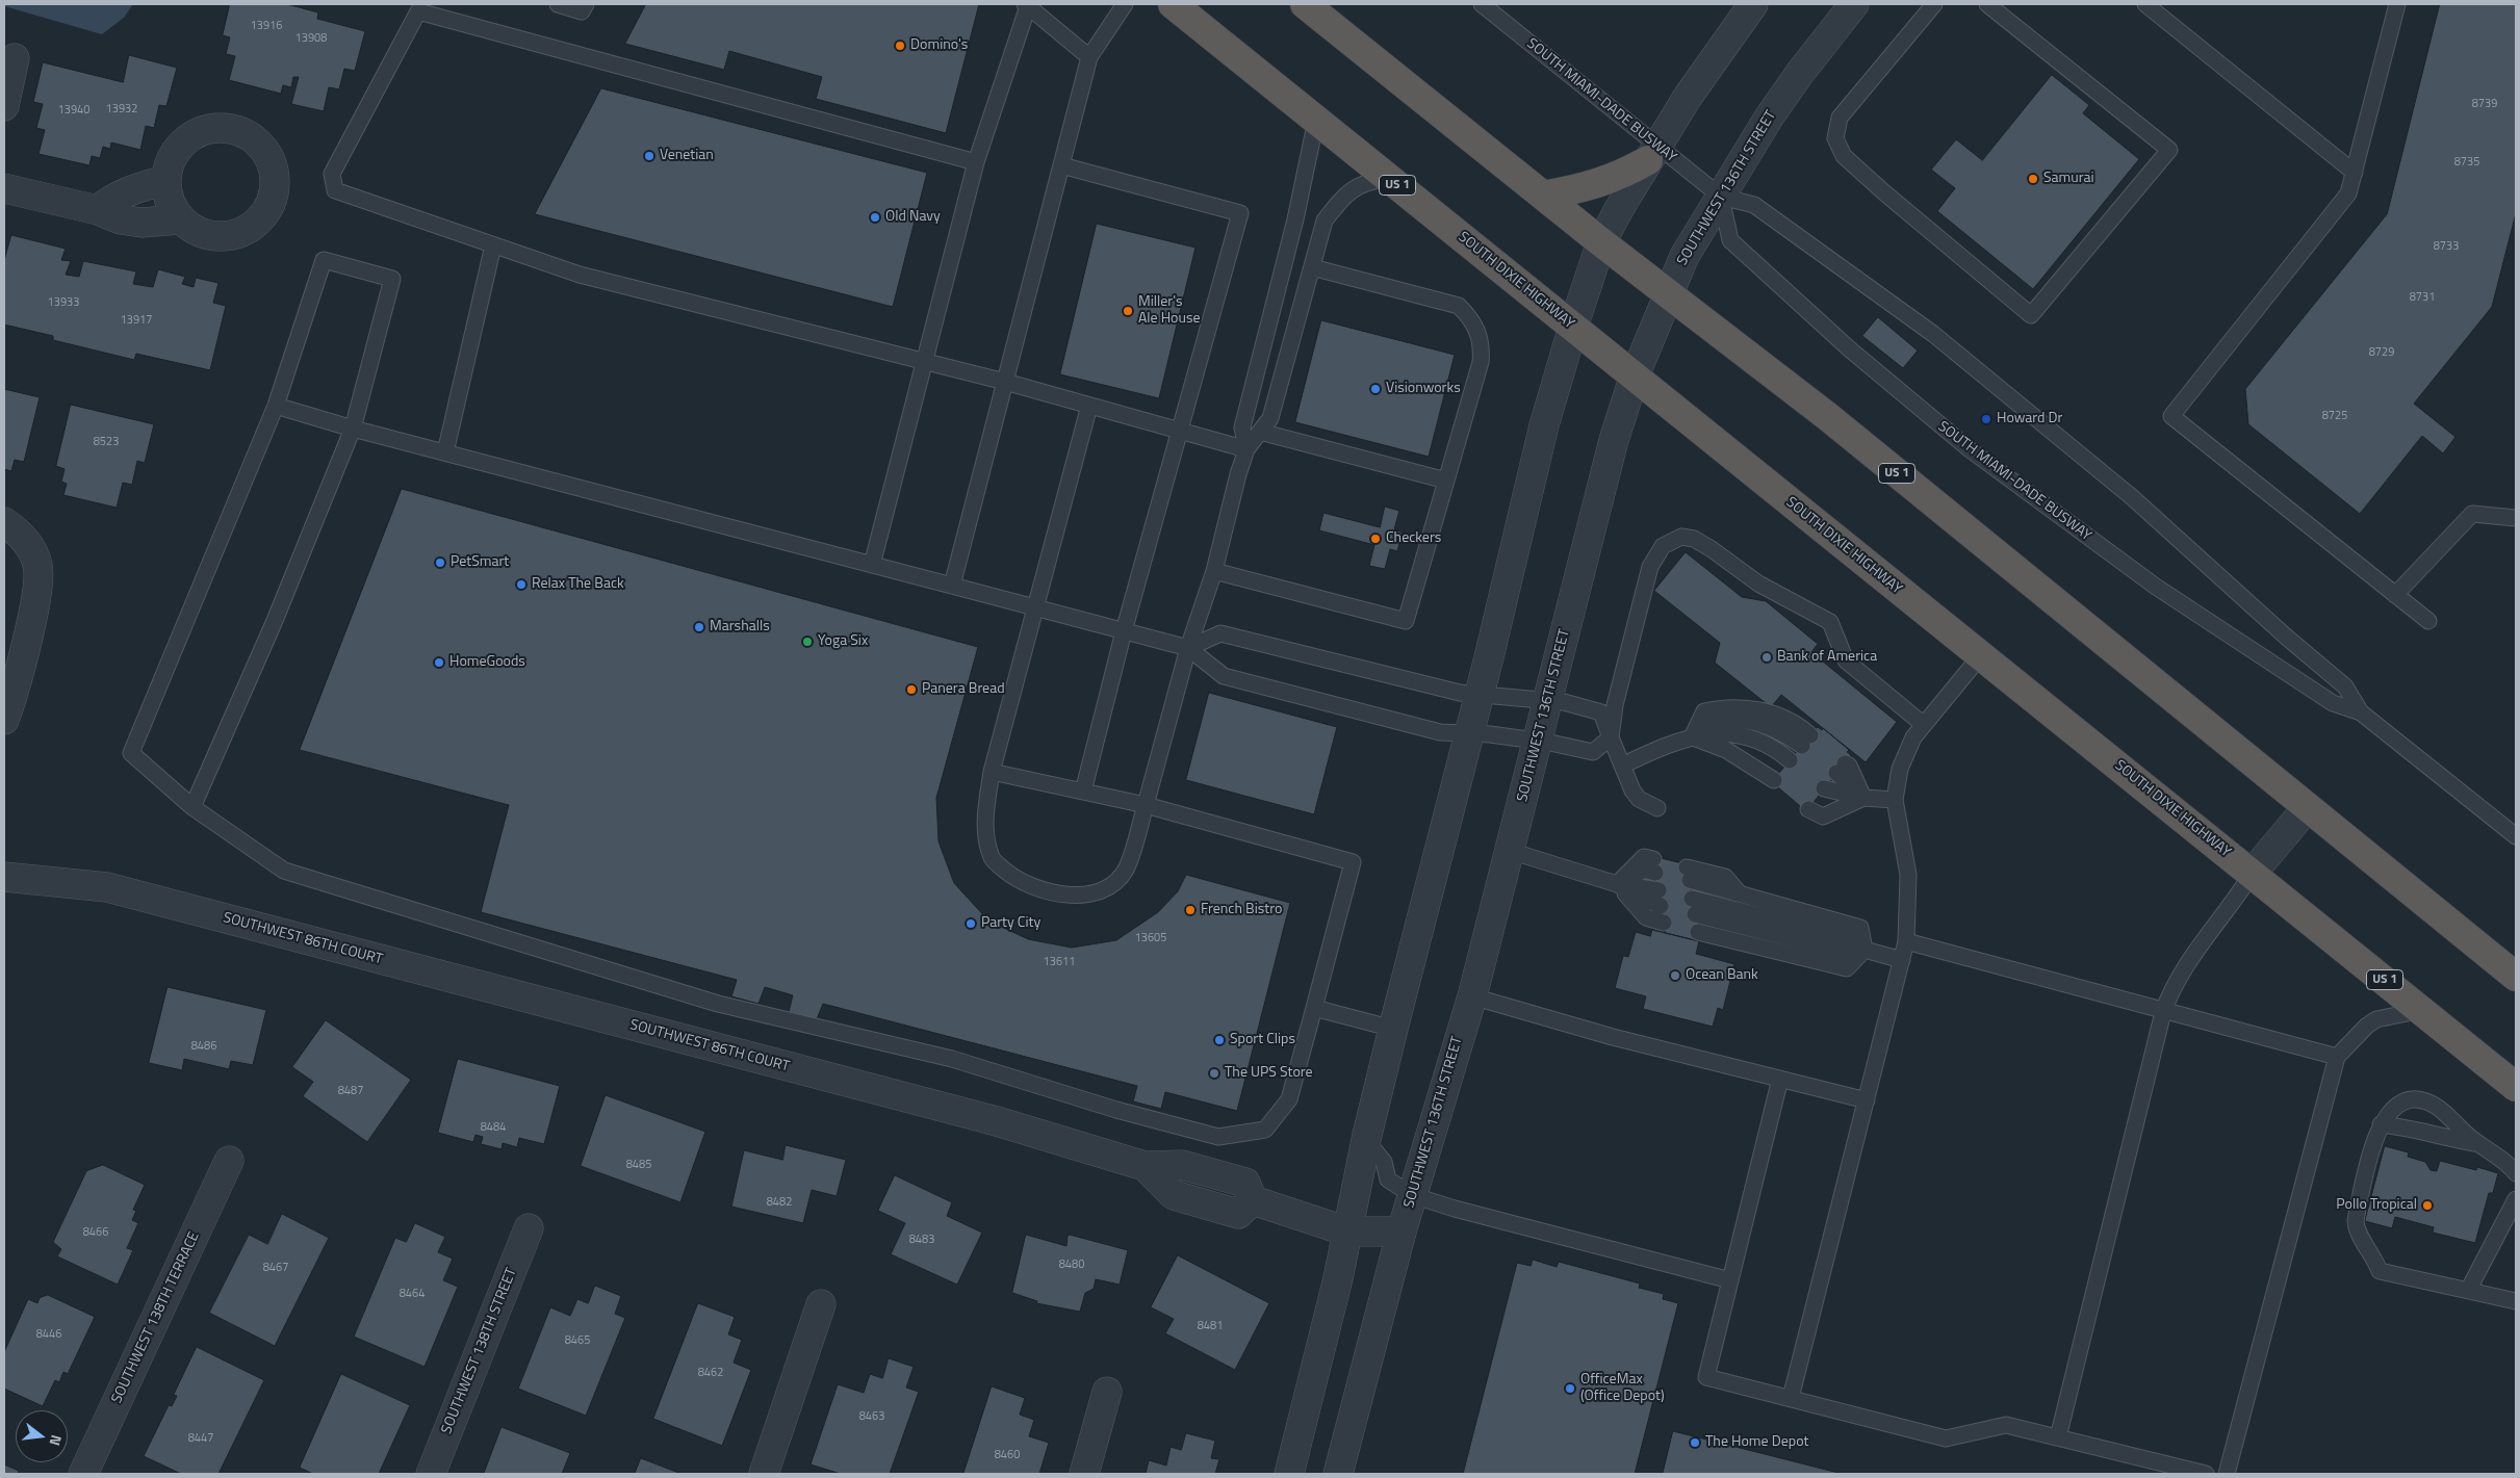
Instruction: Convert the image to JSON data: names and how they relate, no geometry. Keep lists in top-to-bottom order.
{
  "streets": {
    "highway": ["US 1", "SOUTH DIXIE HIGHWAY"],
    "street": [
      "SOUTHWEST 136TH STREET",
      "SOUTHWEST 86TH COURT",
      "SOUTHWEST 138TH TERRACE",
      "SOUTHWEST 138TH STREET"
    ],
    "lane": ["SOUTH MIAMI-DADE BUSWAY"]
  },
  "crossings": [
    ["SOUTH MIAMI-DADE BUSWAY", "SOUTHWEST 136TH STREET"],
    ["US 1", "SOUTHWEST 136TH STREET"],
    ["SOUTHWEST 136TH STREET", "SOUTH DIXIE HIGHWAY"]
  ],
  "places": [
    "Domino's",
    "Venetian",
    "Samurai",
    "Old Navy",
    "Miller's Ale House",
    "Visionworks",
    "Howard Dr",
    "Checkers",
    "PetSmart",
    "Relax The Back",
    "Marshalls",
    "Yoga Six",
    "Bank of America",
    "HomeGoods",
    "Panera Bread",
    "French Bistro",
    "Party City",
    "Ocean Bank",
    "Sport Clips",
    "The UPS Store",
    "Pollo Tropical",
    "OfficeMax (Office Depot)",
    "The Home Depot"
  ],
  "house_numbers": [
    "13916",
    "13908",
    "8739",
    "13932",
    "13940",
    "8735",
    "8733",
    "8731",
    "13933",
    "13917",
    "8729",
    "8725",
    "8523",
    "13605",
    "13611",
    "8486",
    "8487",
    "8484",
    "8485",
    "8482",
    "8466",
    "8483",
    "8480",
    "8467",
    "8464",
    "8481",
    "8446",
    "8465",
    "8462",
    "8463",
    "8447",
    "8460"
  ],
  "north": "right"
}
